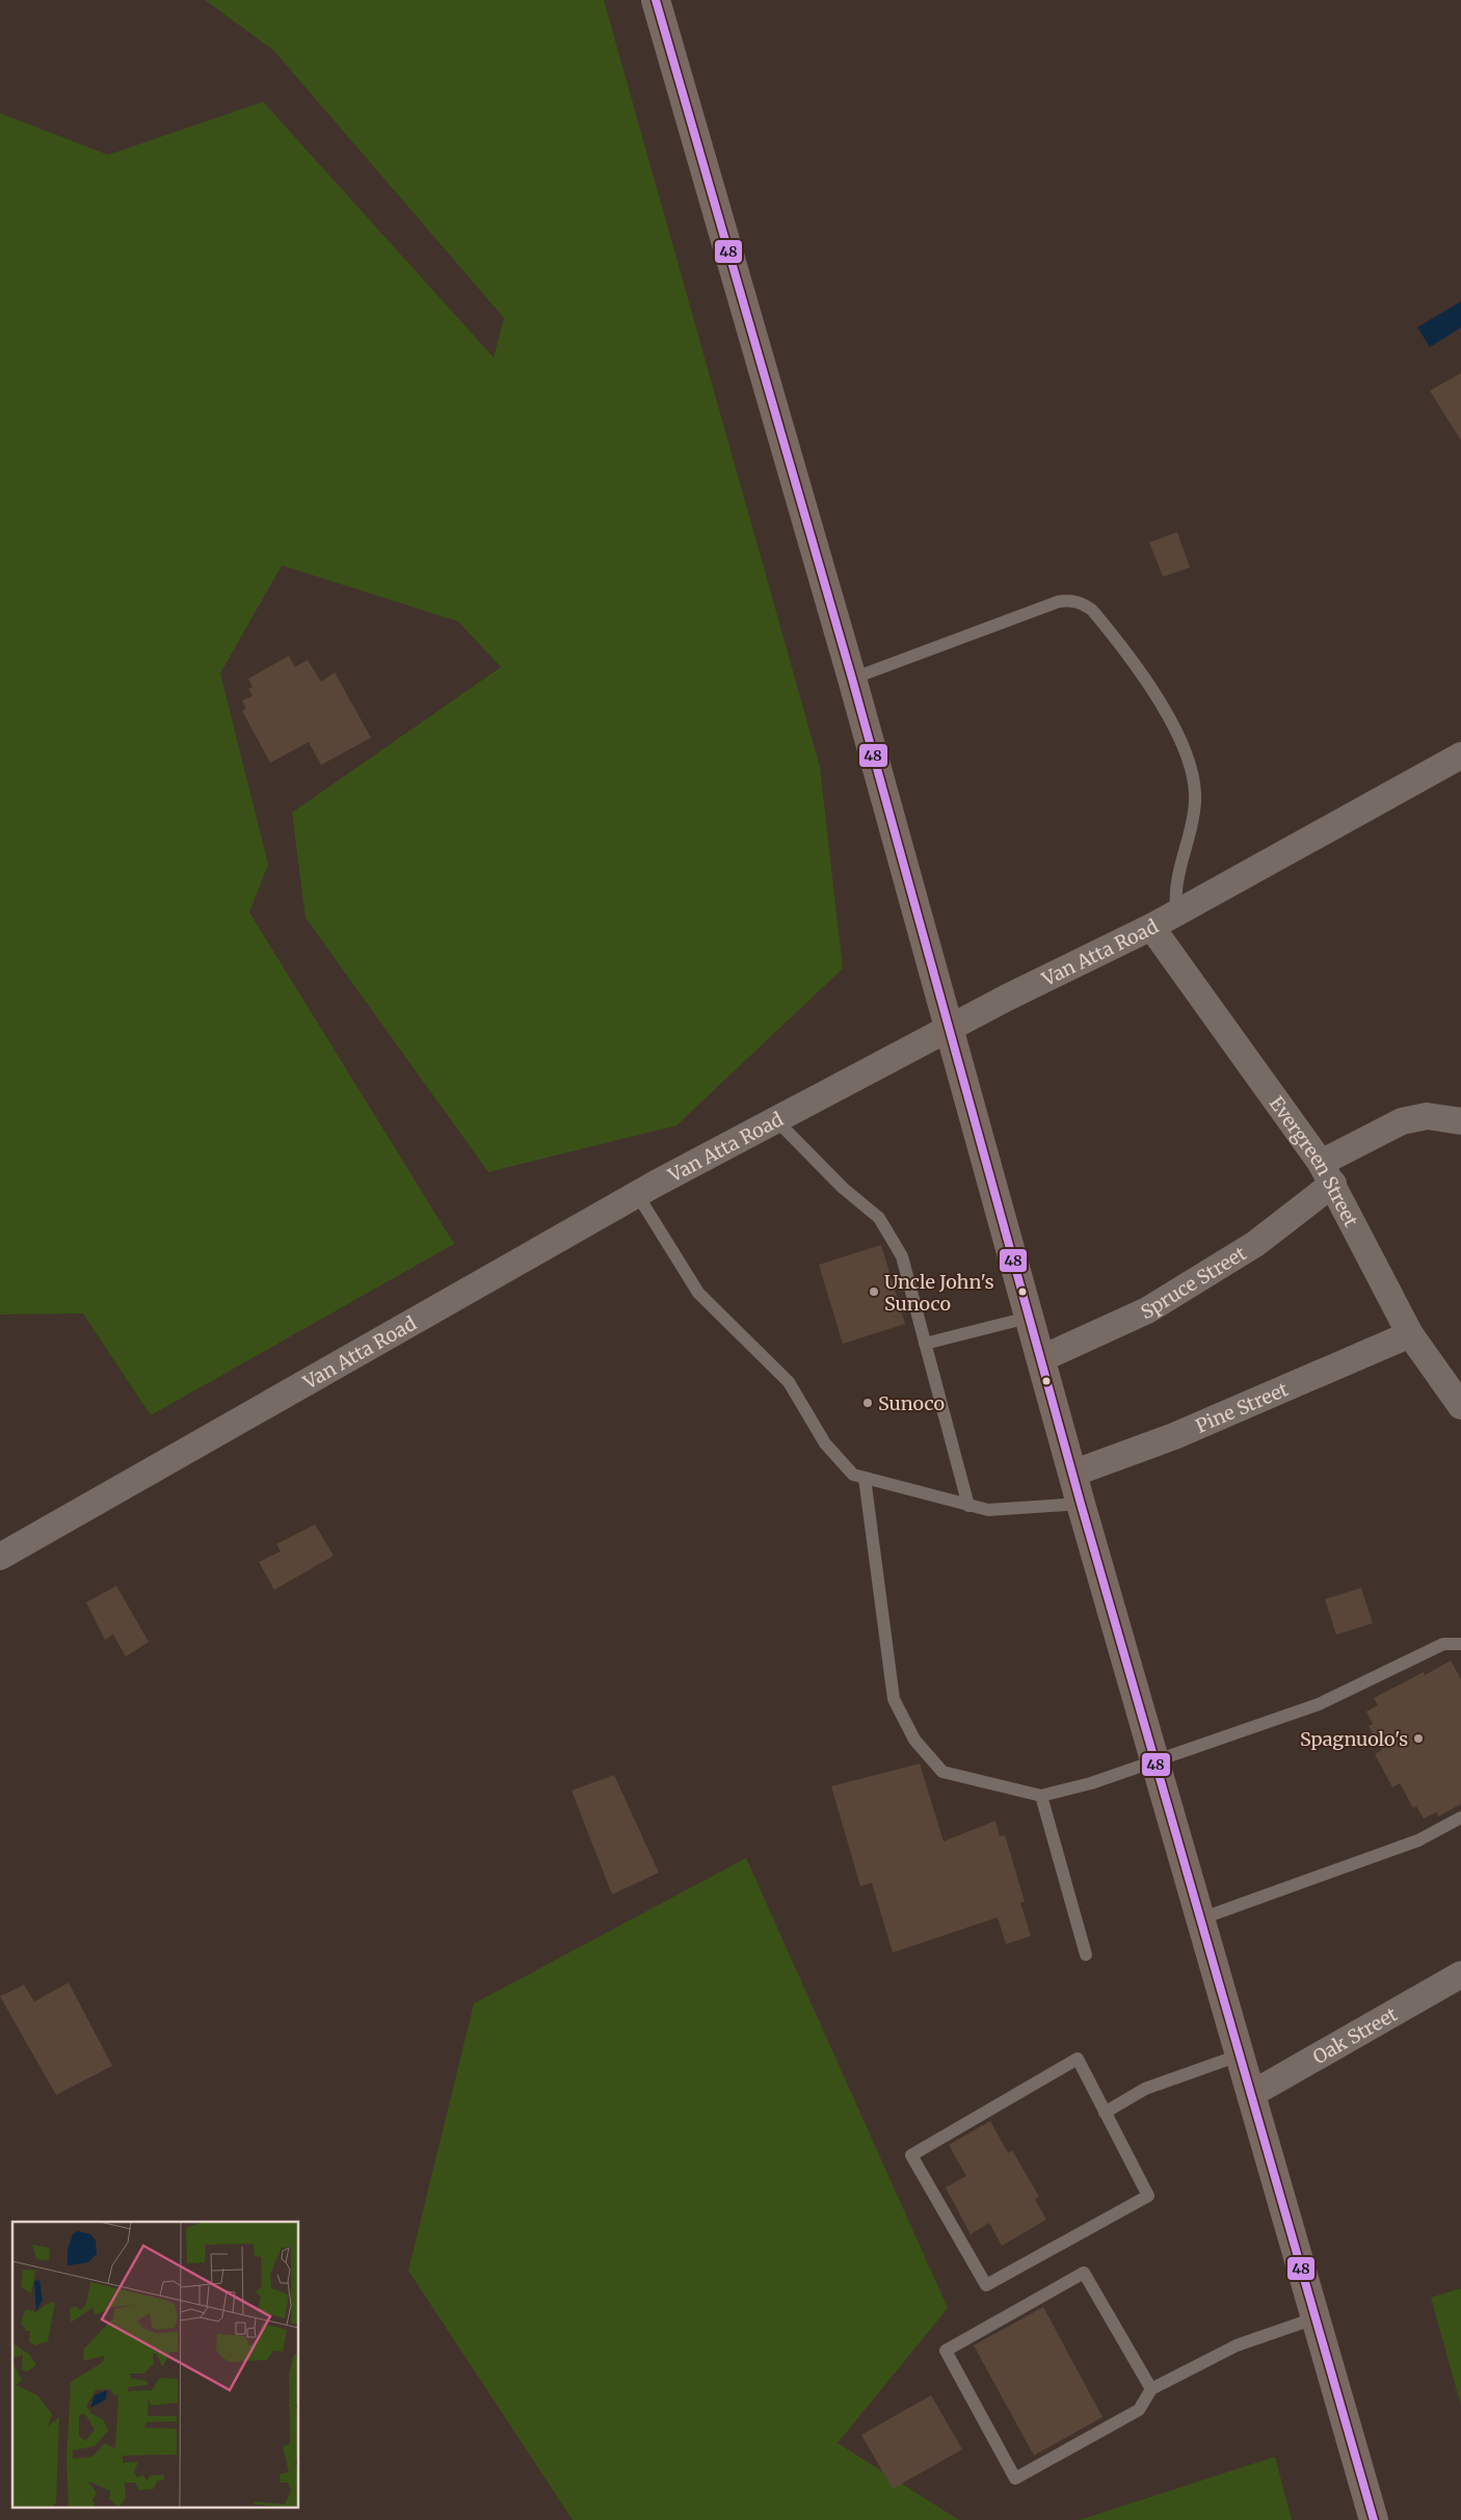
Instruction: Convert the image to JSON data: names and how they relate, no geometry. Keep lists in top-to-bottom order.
{
  "streets": {
    "street": [
      "Van Atta Road",
      "Evergreen Street",
      "Spruce Street",
      "Pine Street",
      "Oak Street"
    ]
  },
  "crossings": [
    ["Van Atta Road", "Evergreen Street"],
    ["Evergreen Street", "Spruce Street"],
    ["Evergreen Street", "Pine Street"]
  ],
  "places": ["Uncle John's Sunoco", "Sunoco", "Spagnuolo's"],
  "lines": ["transit line 48"]
}
